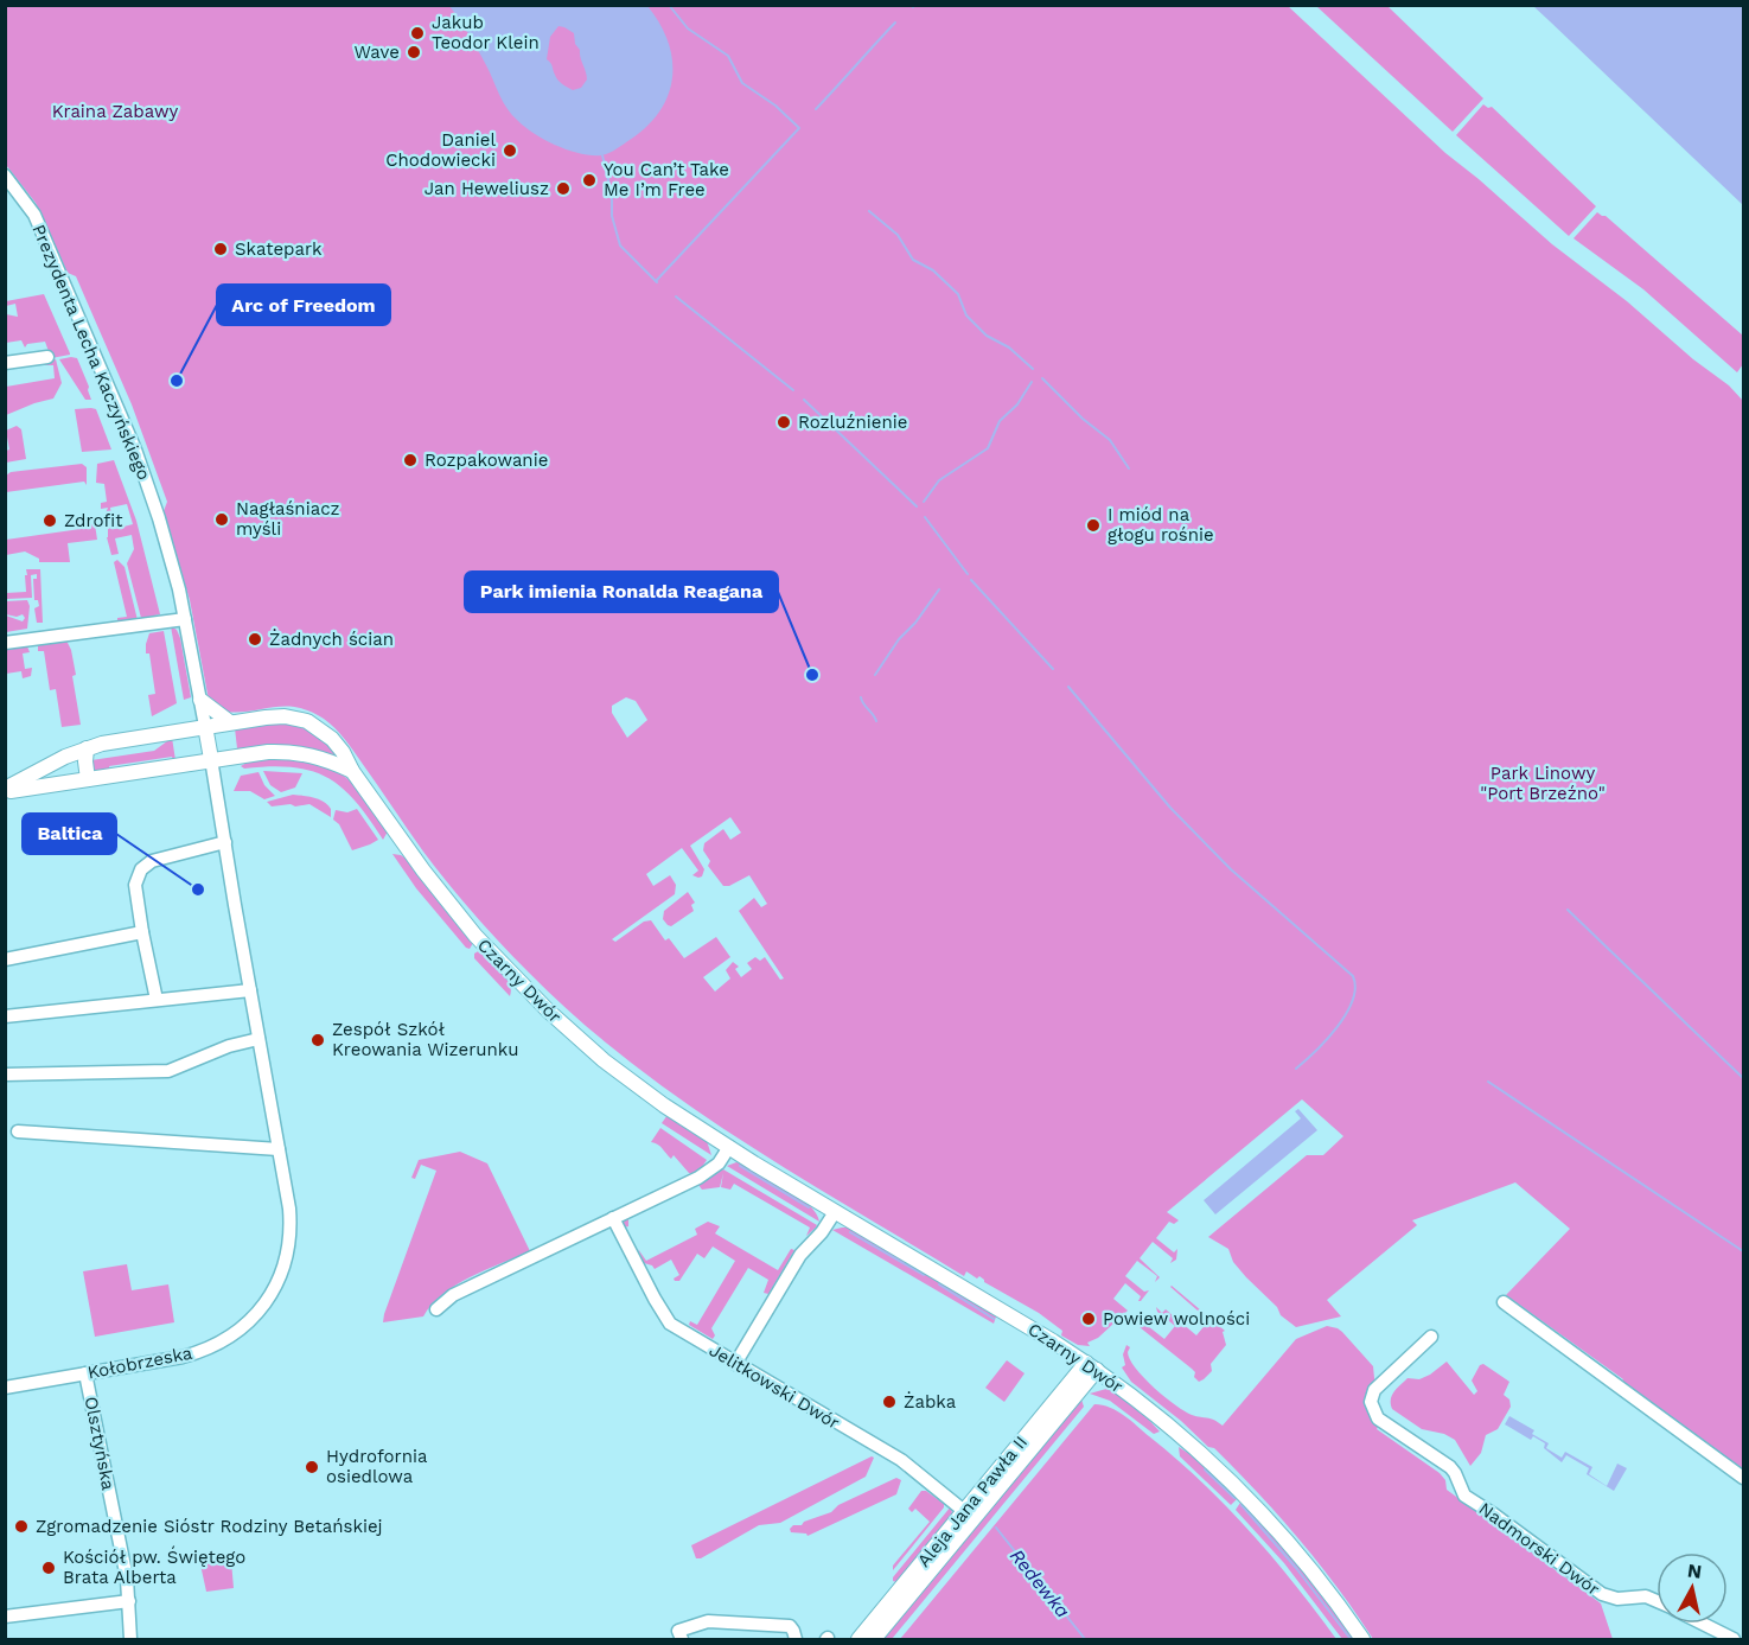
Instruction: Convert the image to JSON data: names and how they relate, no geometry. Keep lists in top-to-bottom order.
{
  "streets": {
    "main road": ["Prezydenta Lecha Kaczyńskiego", "Czarny Dwór", "Aleja Jana Pawła II"],
    "street": [
      "Kołobrzeska",
      "Jelitkowski Dwór",
      "Olsztyńska",
      "Nadmorski Dwór"
    ]
  },
  "crossings": [
    ["Prezydenta Lecha Kaczyńskiego", "Czarny Dwór"],
    ["Prezydenta Lecha Kaczyńskiego", "Kołobrzeska"],
    ["Czarny Dwór", "Aleja Jana Pawła II"],
    ["Kołobrzeska", "Olsztyńska"],
    ["Jelitkowski Dwór", "Aleja Jana Pawła II"]
  ],
  "water": ["Redewka"],
  "parks": ["Kraina Zabawy", "Park Linowy \"Port Brzeźno\""],
  "places": [
    "Jakub Teodor Klein",
    "Wave",
    "Daniel Chodowiecki",
    "You Can’t Take Me I’m Free",
    "Jan Heweliusz",
    "Skatepark",
    "Arc of Freedom",
    "Rozluźnienie",
    "Rozpakowanie",
    "Nagłaśniacz myśli",
    "Zdrofit",
    "I miód na głogu rośnie",
    "Żadnych ścian",
    "Park imienia Ronalda Reagana",
    "Baltica",
    "Zespół Szkół Kreowania Wizerunku",
    "Powiew wolności",
    "Żabka",
    "Hydrofornia osiedlowa",
    "Zgromadzenie Sióstr Rodziny Betańskiej",
    "Kościół pw. Świętego Brata Alberta"
  ],
  "north": "top"
}
